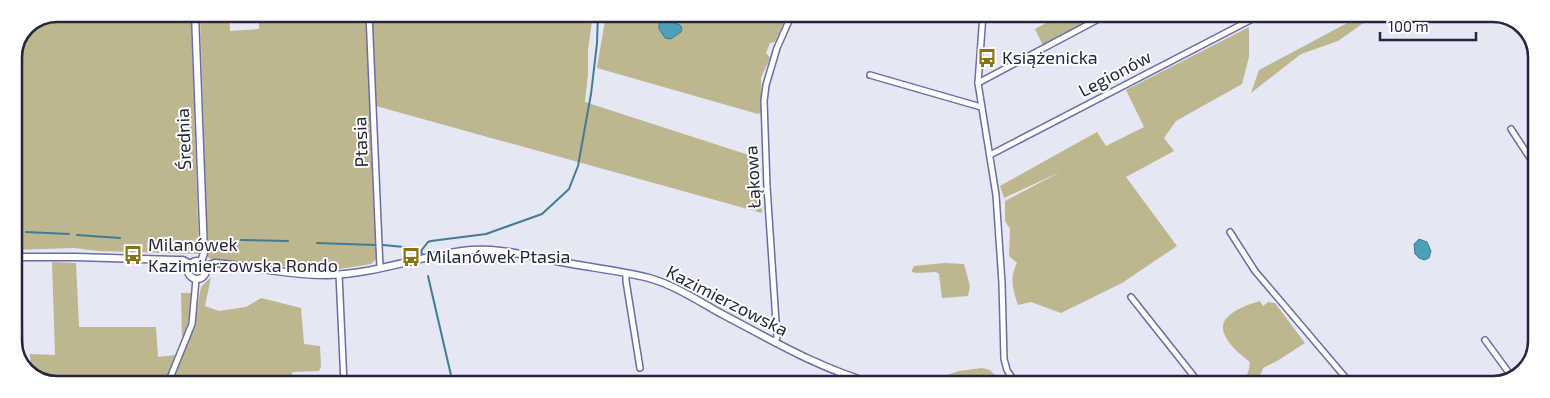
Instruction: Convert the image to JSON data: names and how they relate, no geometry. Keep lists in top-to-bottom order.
{
  "streets": {
    "street": [
      "Legionów",
      "Średnia",
      "Ptasia",
      "Łąkowa",
      "Kazimierzowska"
    ]
  },
  "crossings": [
    ["Średnia", "Kazimierzowska"],
    ["Ptasia", "Kazimierzowska"],
    ["Łąkowa", "Kazimierzowska"]
  ],
  "places": {
    "bus stop": ["Książenicka", "Milanówek Kazimierzowska Rondo", "Milanówek Ptasia"]
  },
  "scale_bar": "100 m"
}
